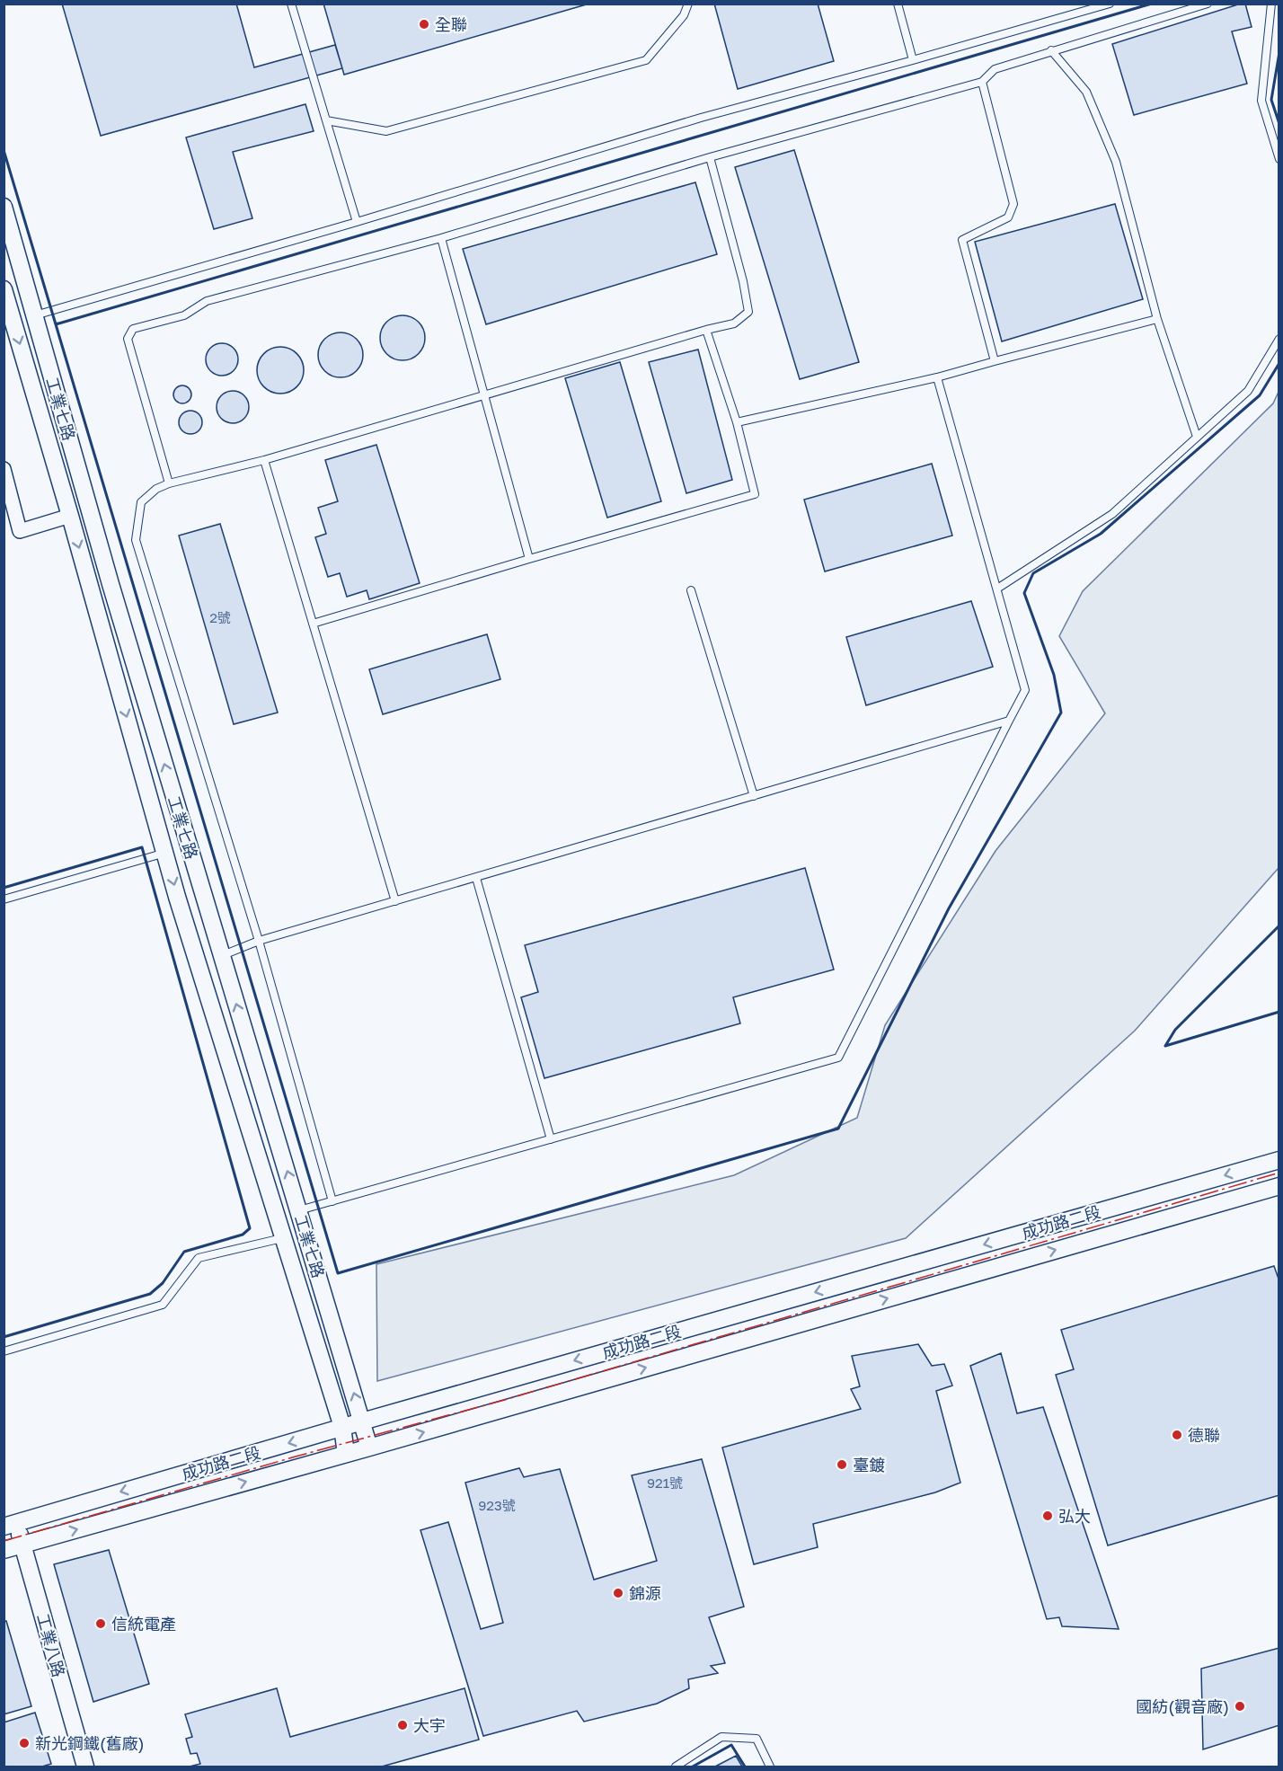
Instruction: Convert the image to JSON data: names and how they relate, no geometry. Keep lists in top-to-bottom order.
{
  "streets": {
    "street": ["工業七路", "成功路二段", "工業八路"]
  },
  "crossings": [
    ["工業七路", "成功路二段"],
    ["成功路二段", "工業八路"]
  ],
  "places": [
    "全聯",
    "德聯",
    "臺鍍",
    "弘大",
    "錦源",
    "信統電產",
    "國紡(觀音廠)",
    "大宇",
    "新光鋼鐵(舊廠)"
  ],
  "house_numbers": ["2號", "921號", "923號"]
}
